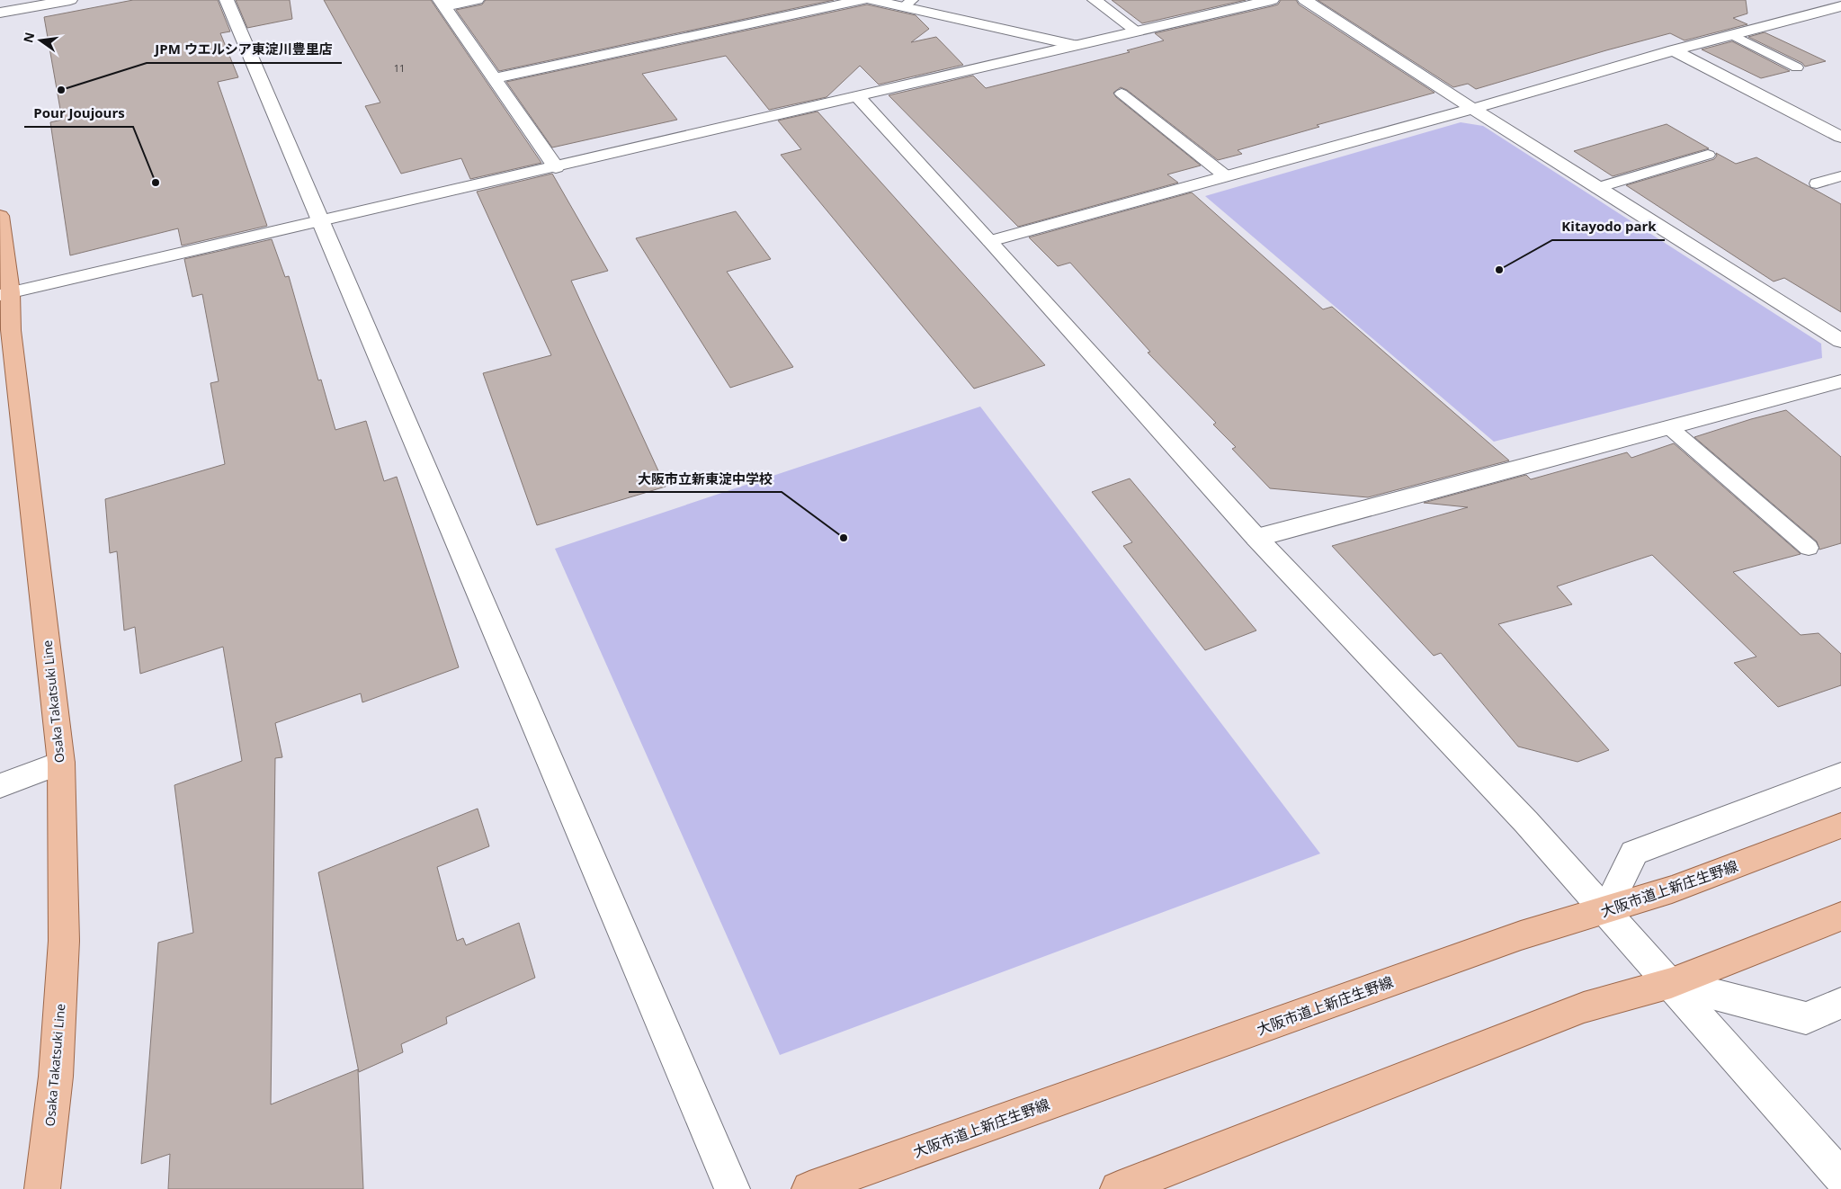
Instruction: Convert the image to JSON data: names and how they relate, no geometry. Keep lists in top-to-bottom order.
{
  "streets": {
    "main road": ["Osaka Takatsuki Line", "大阪市道上新庄生野線"]
  },
  "places": [
    "JPM ウエルシア東淀川豊里店",
    "Pour Joujours",
    "Kitayodo park",
    "大阪市立新東淀中学校"
  ],
  "house_numbers": ["11"],
  "north": "left"
}
